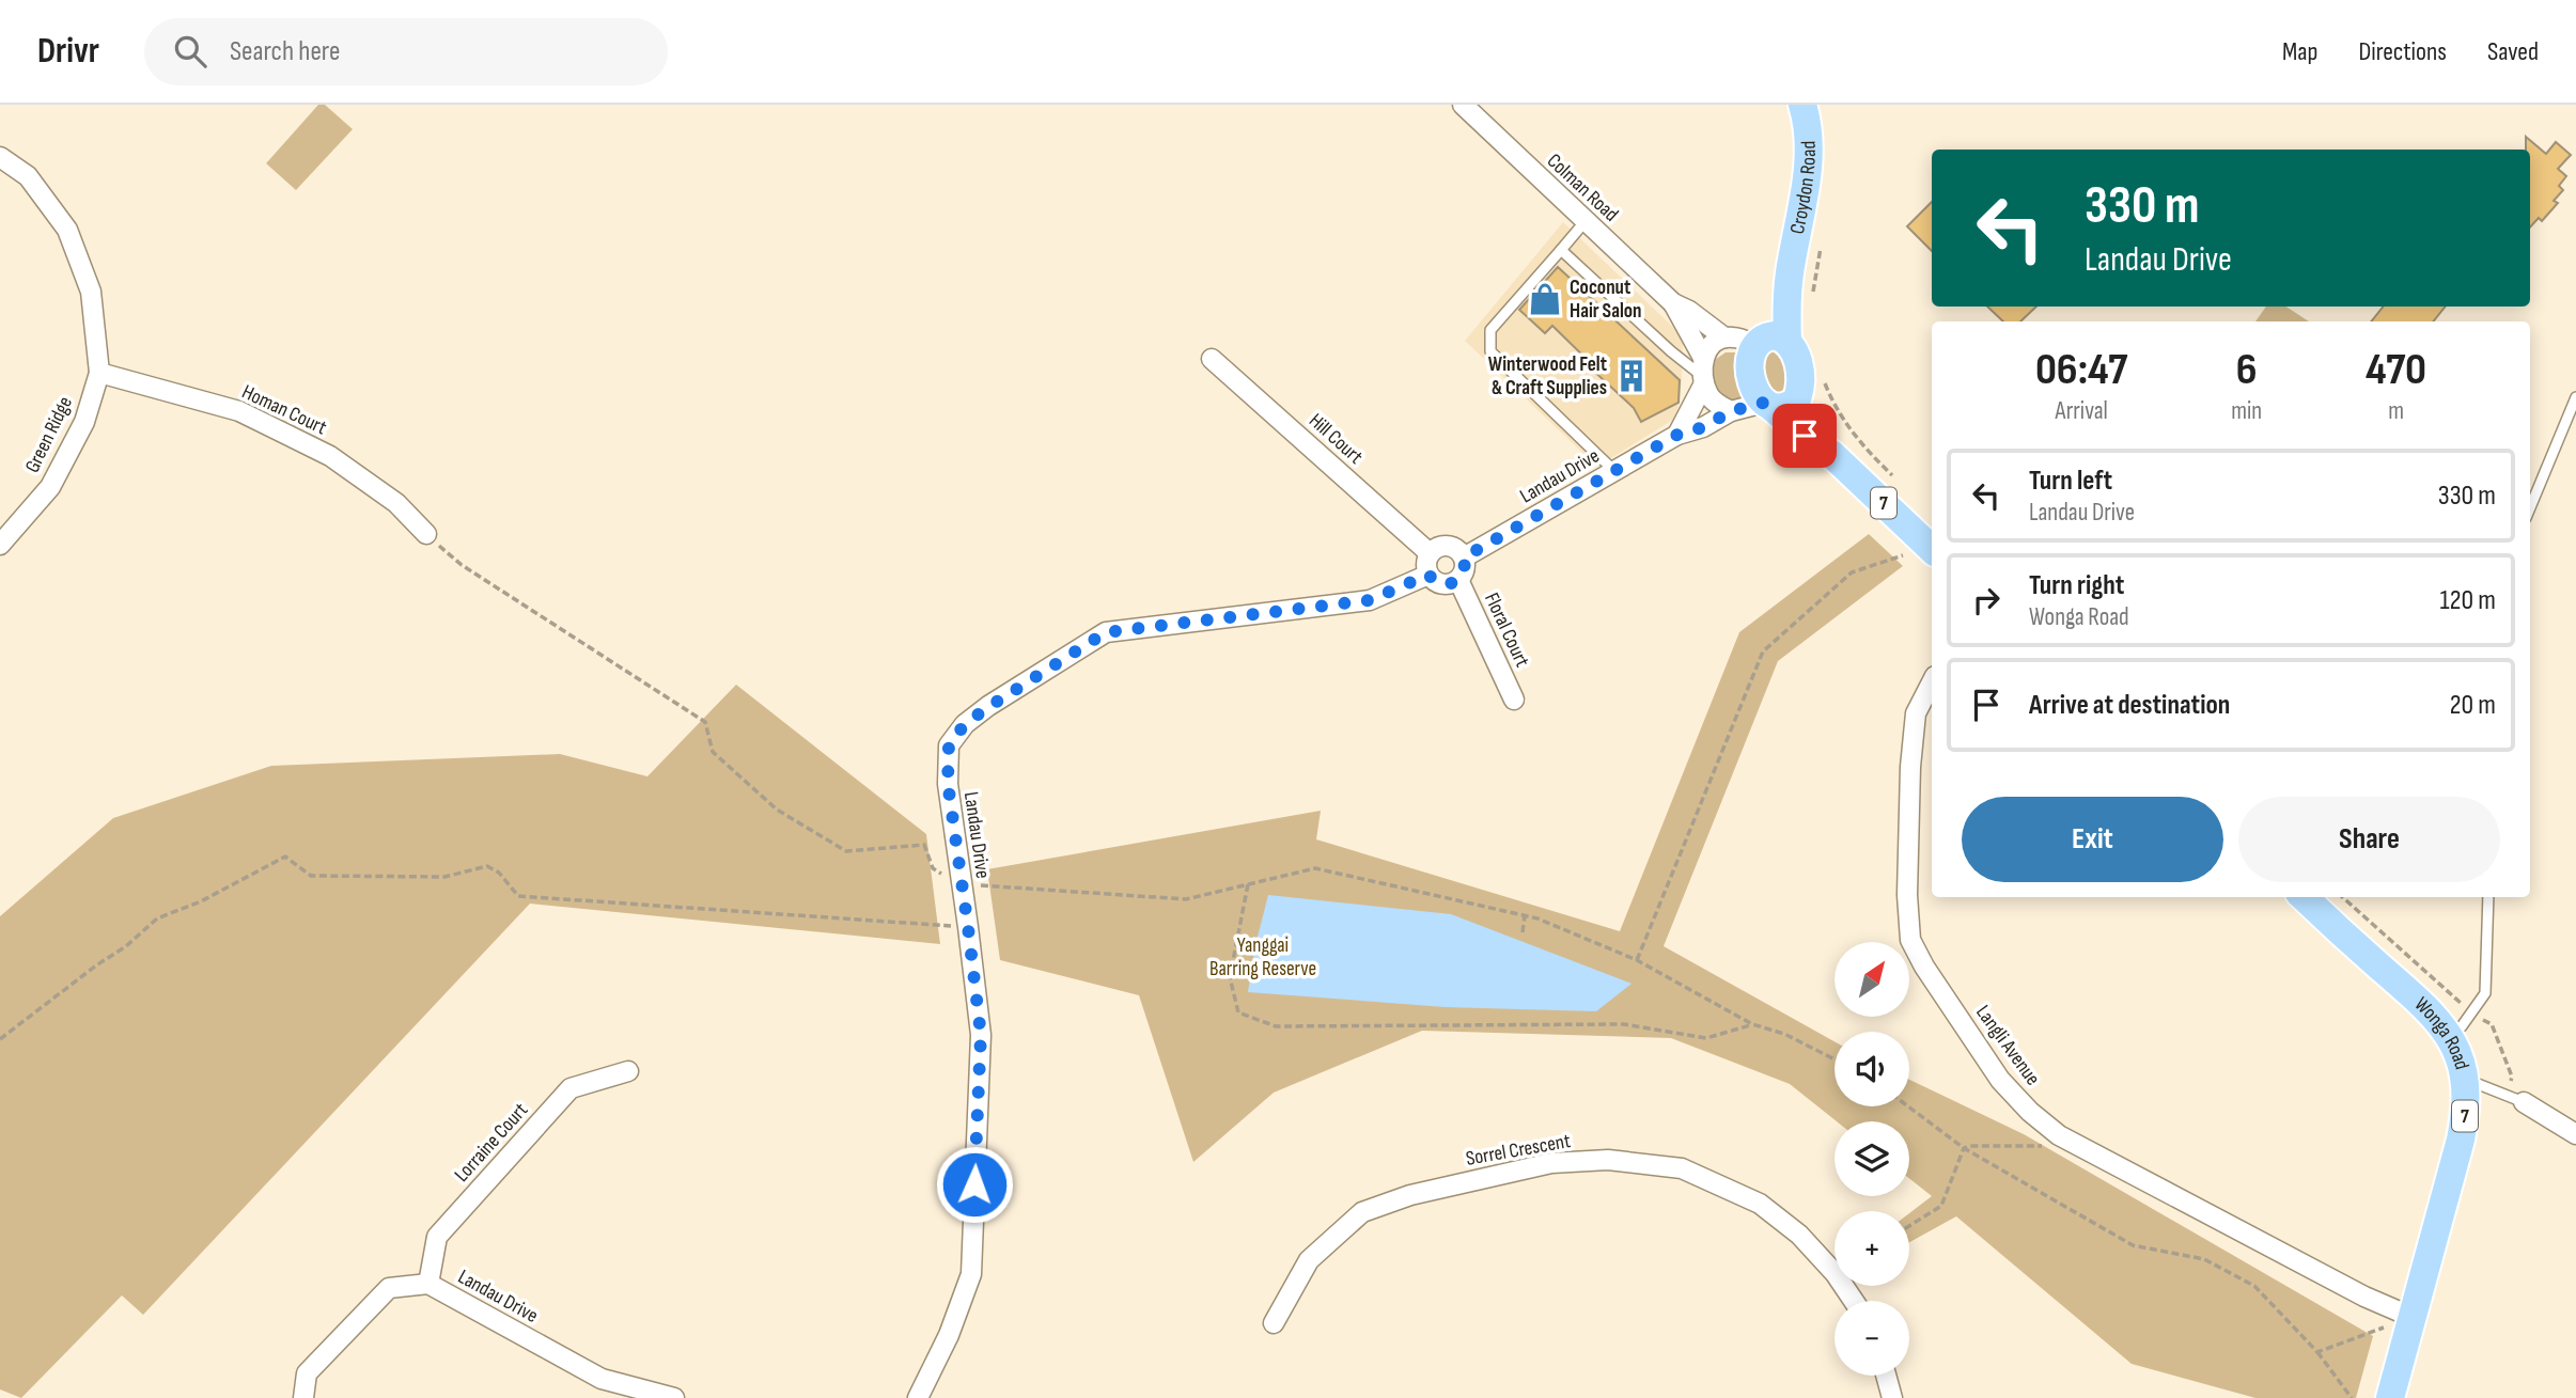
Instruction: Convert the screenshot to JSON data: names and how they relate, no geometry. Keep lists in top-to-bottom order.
{
  "streets": {
    "main road": ["Croydon Road", "7", "Wonga Road"],
    "street": [
      "Colman Road",
      "Homan Court",
      "Green Ridge",
      "Hill Court",
      "Landau Drive",
      "Floral Court",
      "Langli Avenue",
      "Lorraine Court",
      "Sorrel Crescent"
    ]
  },
  "crossings": [
    ["Croydon Road", "Landau Drive"],
    ["Croydon Road", "7"],
    ["Colman Road", "Landau Drive"],
    ["Homan Court", "Green Ridge"],
    ["Hill Court", "Landau Drive"],
    ["Hill Court", "Floral Court"],
    ["Landau Drive", "7"],
    ["Landau Drive", "Floral Court"],
    ["Landau Drive", "Lorraine Court"],
    ["Wonga Road", "Langli Avenue"]
  ],
  "parks": ["Yanggai Barring Reserve"],
  "places": {
    "shop": ["Coconut Hair Salon"],
    "building": ["Winterwood Felt & Craft Supplies"]
  },
  "north": "top right",
  "page": {
    "header": "Drivr",
    "search": "Search here",
    "nav": ["Map", "Directions", "Saved"],
    "turn": ["330 m", "Landau Drive"],
    "eta": [
      "06:47",
      "Arrival",
      "6",
      "min",
      "470",
      "m"
    ],
    "list": [
      {
        "name": "Turn left",
        "note": "Landau Drive",
        "value": "330 m"
      },
      {
        "name": "Turn right",
        "note": "Wonga Road",
        "value": "120 m"
      },
      {
        "name": "Arrive at destination",
        "value": "20 m"
      }
    ],
    "buttons": ["Exit", "Share"],
    "map_buttons": ["+", "−"]
  }
}
